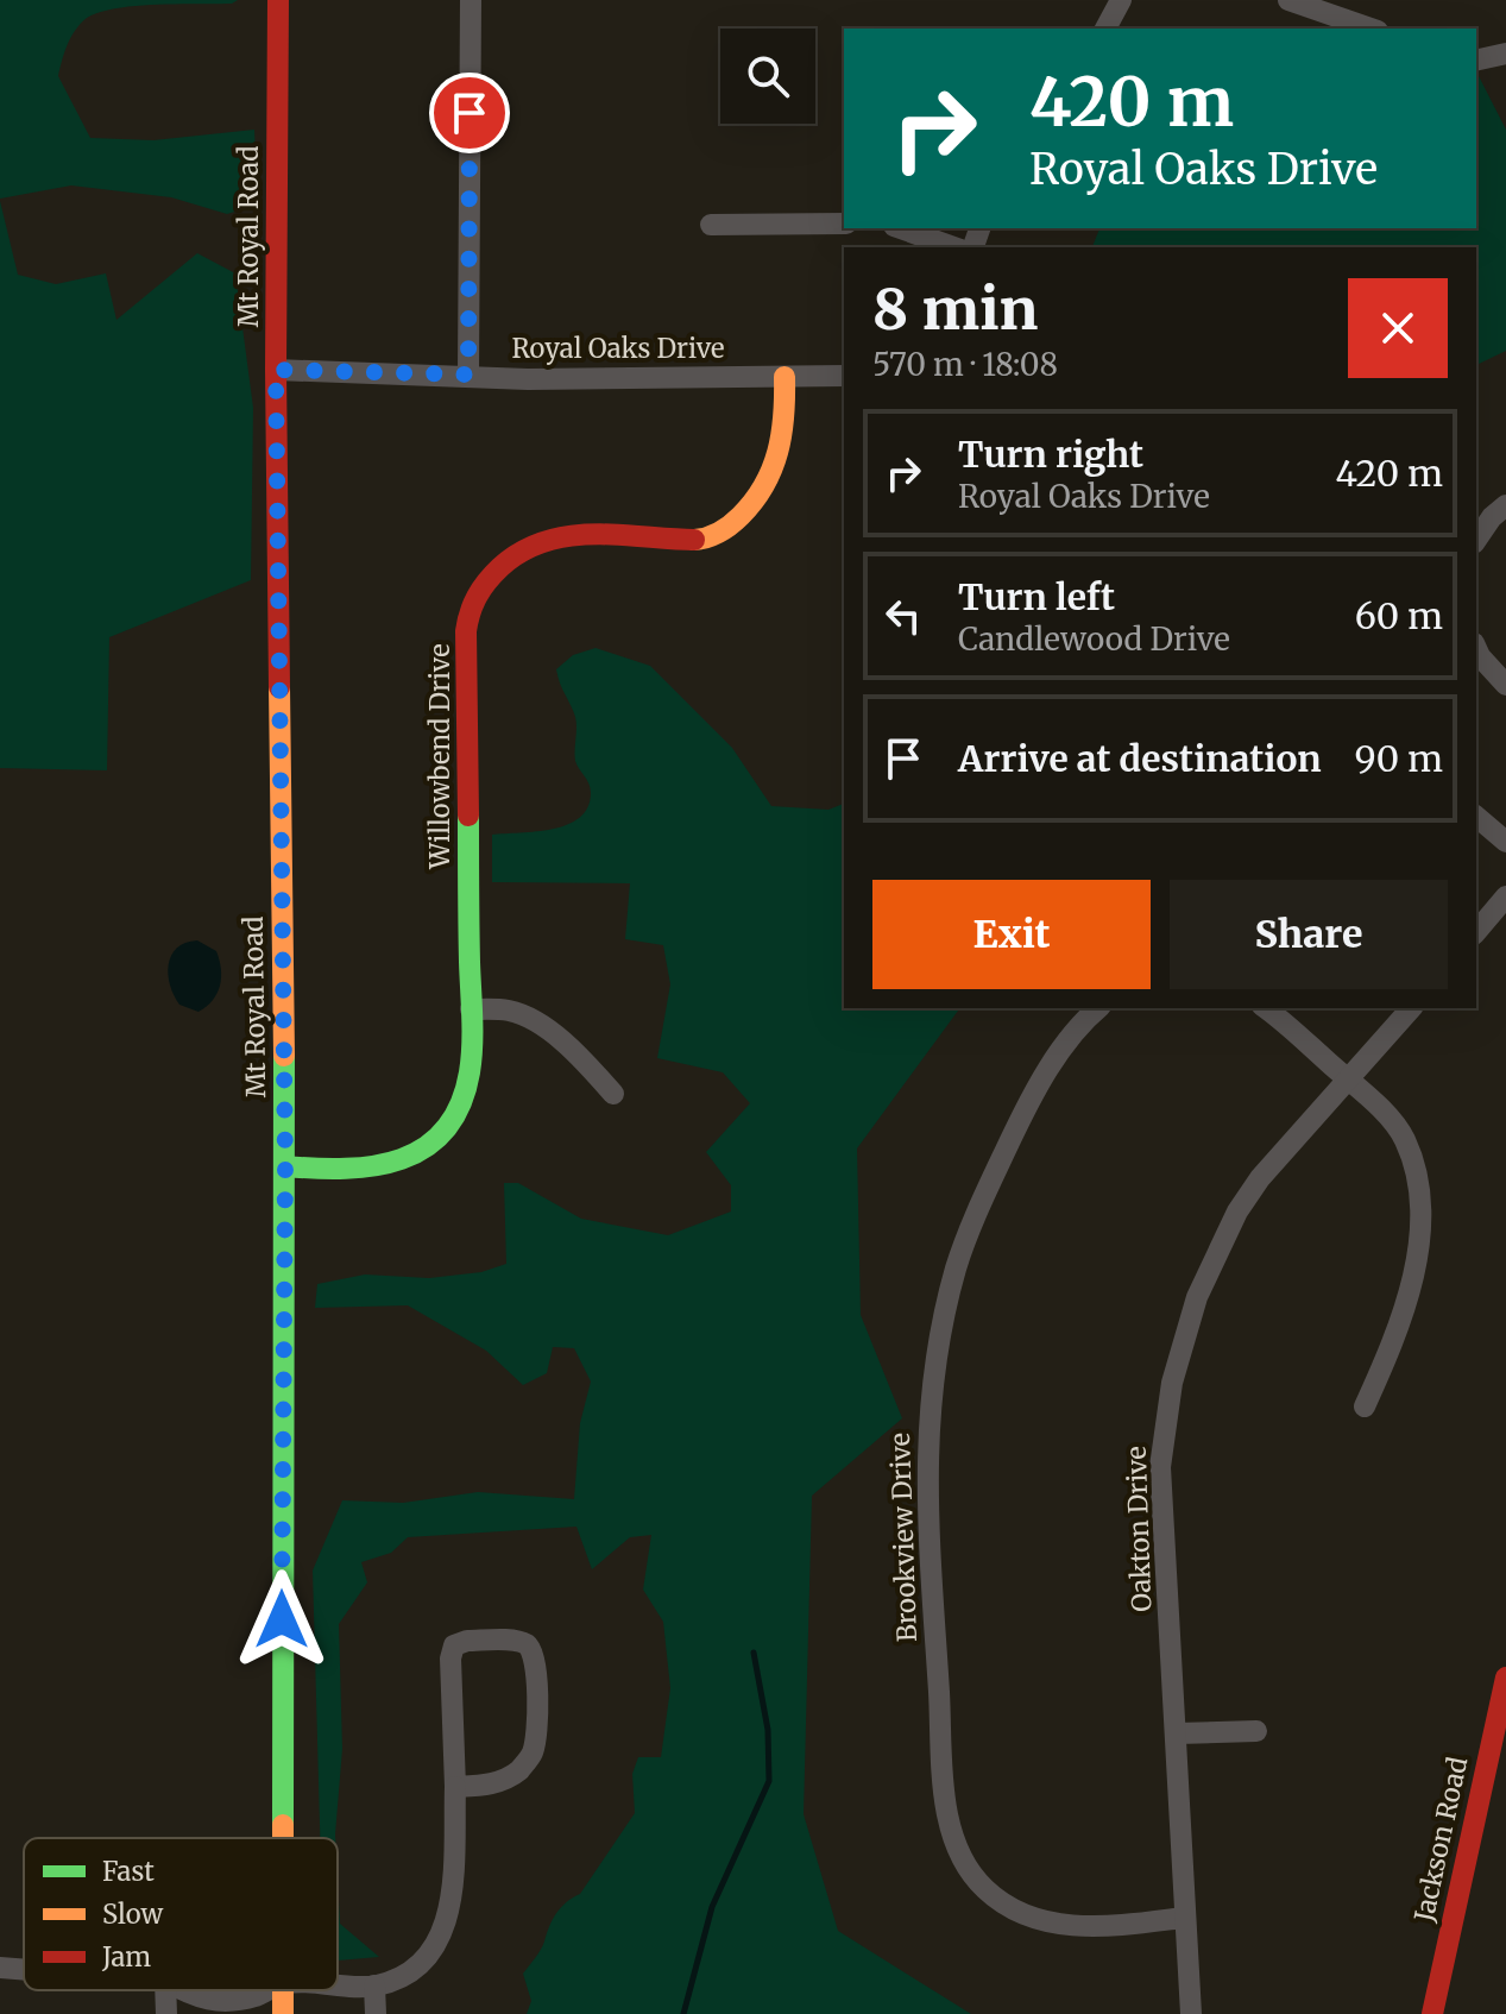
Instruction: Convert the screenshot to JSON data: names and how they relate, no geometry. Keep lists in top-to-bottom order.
{
  "streets": {
    "main road": ["Mt Royal Road", "Willowbend Drive", "Jackson Road"],
    "street": ["Royal Oaks Drive", "Oakton Drive", "Brookview Drive"]
  },
  "crossings": [
    ["Mt Royal Road", "Royal Oaks Drive"],
    ["Mt Royal Road", "Willowbend Drive"],
    ["Royal Oaks Drive", "Willowbend Drive"],
    ["Oakton Drive", "Brookview Drive"]
  ],
  "legend": ["Fast", "Slow", "Jam"],
  "page": {
    "turn": ["420 m", "Royal Oaks Drive"],
    "heading": ["8 min", "570 m · 18:08"],
    "list": [
      {
        "name": "Turn right",
        "note": "Royal Oaks Drive",
        "value": "420 m"
      },
      {
        "name": "Turn left",
        "note": "Candlewood Drive",
        "value": "60 m"
      },
      {
        "name": "Arrive at destination",
        "value": "90 m"
      }
    ],
    "buttons": ["Exit", "Share"]
  }
}
